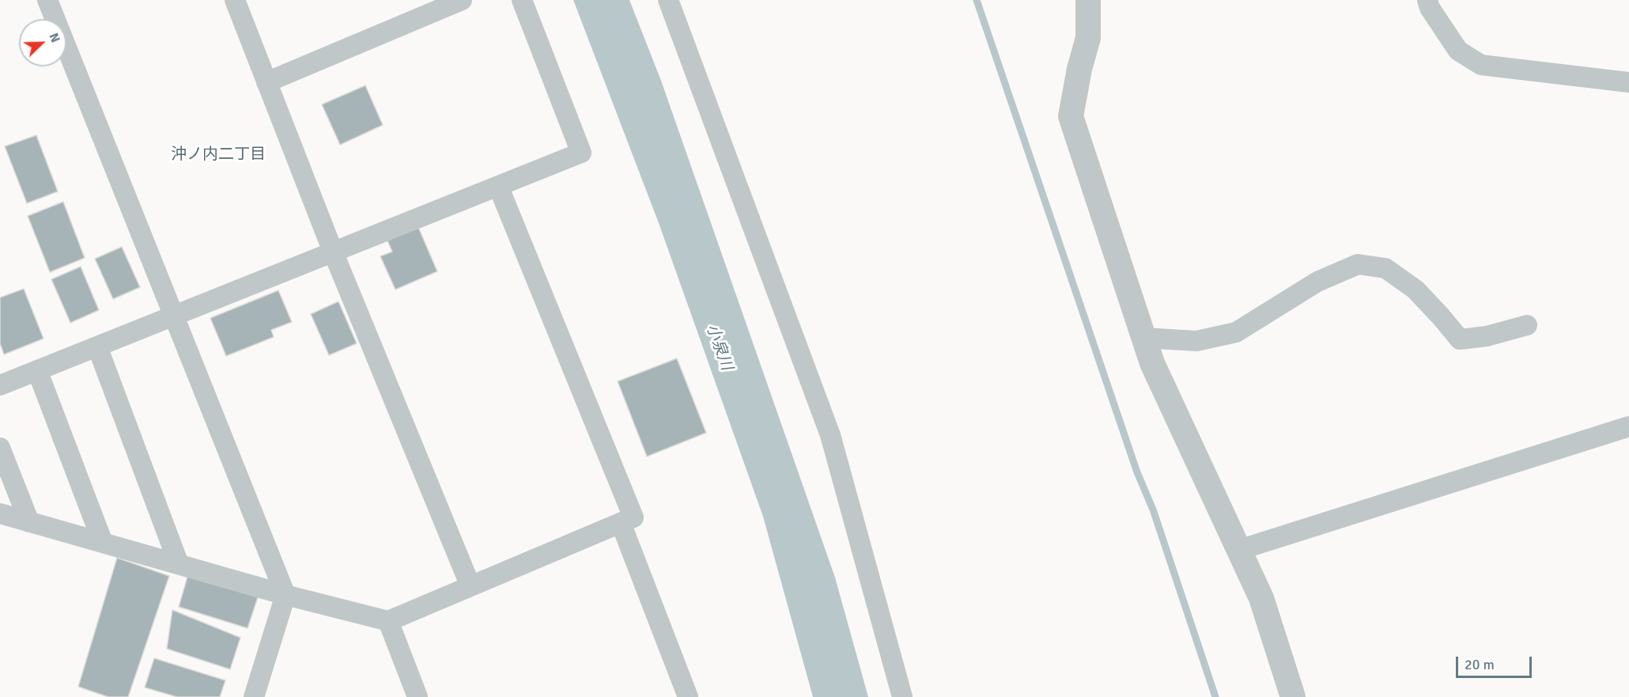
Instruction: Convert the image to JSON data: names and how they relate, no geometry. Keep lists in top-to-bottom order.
{
  "districts": ["沖ノ内二丁目"],
  "water": ["小泉川"],
  "scale_bar": "20 m",
  "north": "top right"
}
